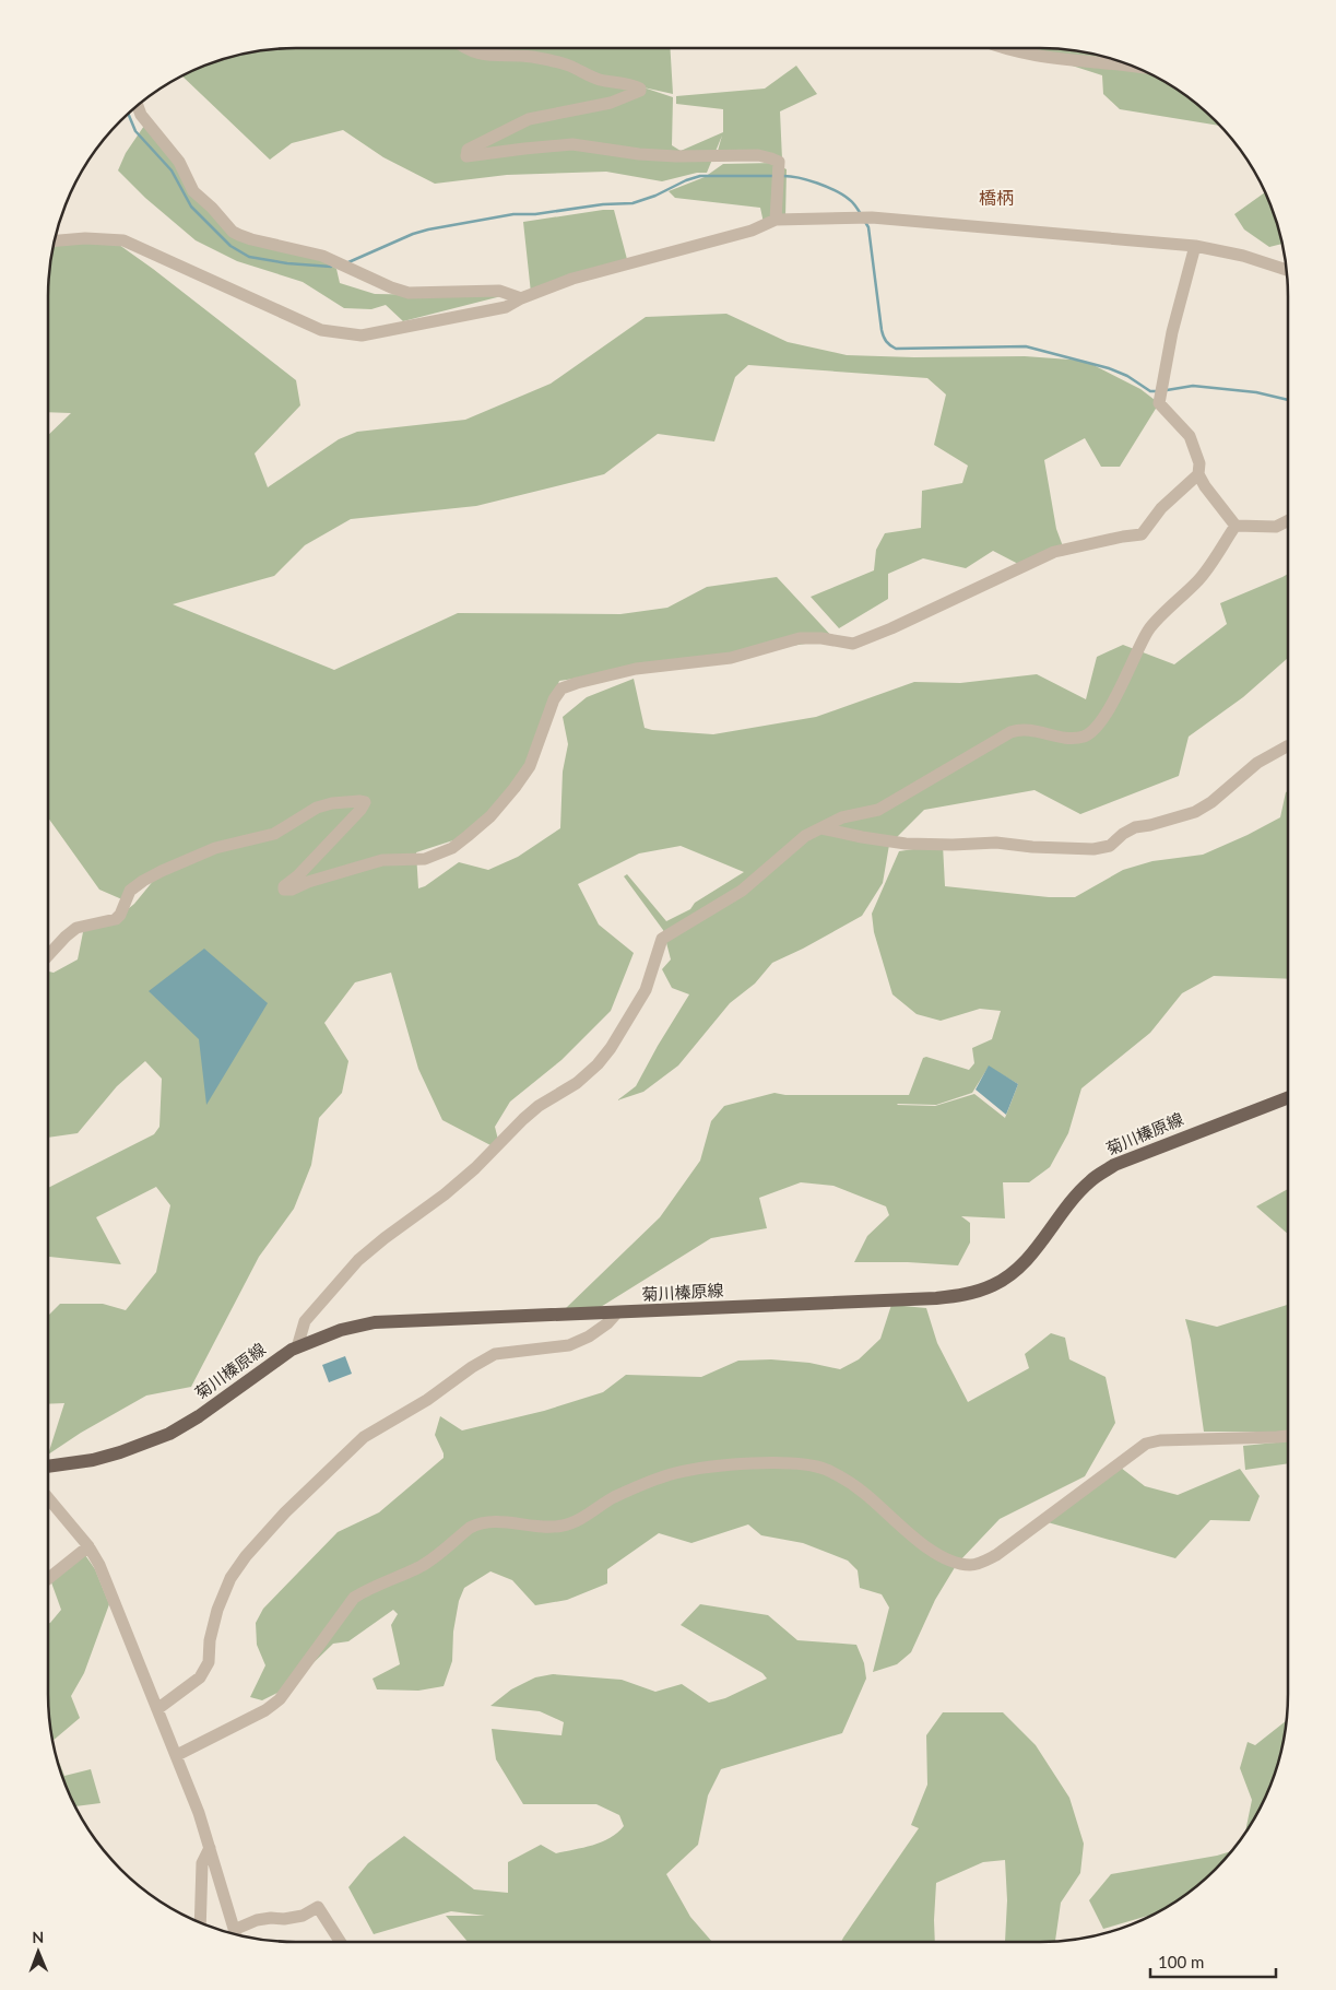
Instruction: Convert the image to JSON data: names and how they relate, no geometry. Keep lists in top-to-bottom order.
{
  "streets": {
    "main road": ["菊川榛原線"]
  },
  "districts": ["橋柄"],
  "scale_bar": "100 m",
  "north": "top"
}
